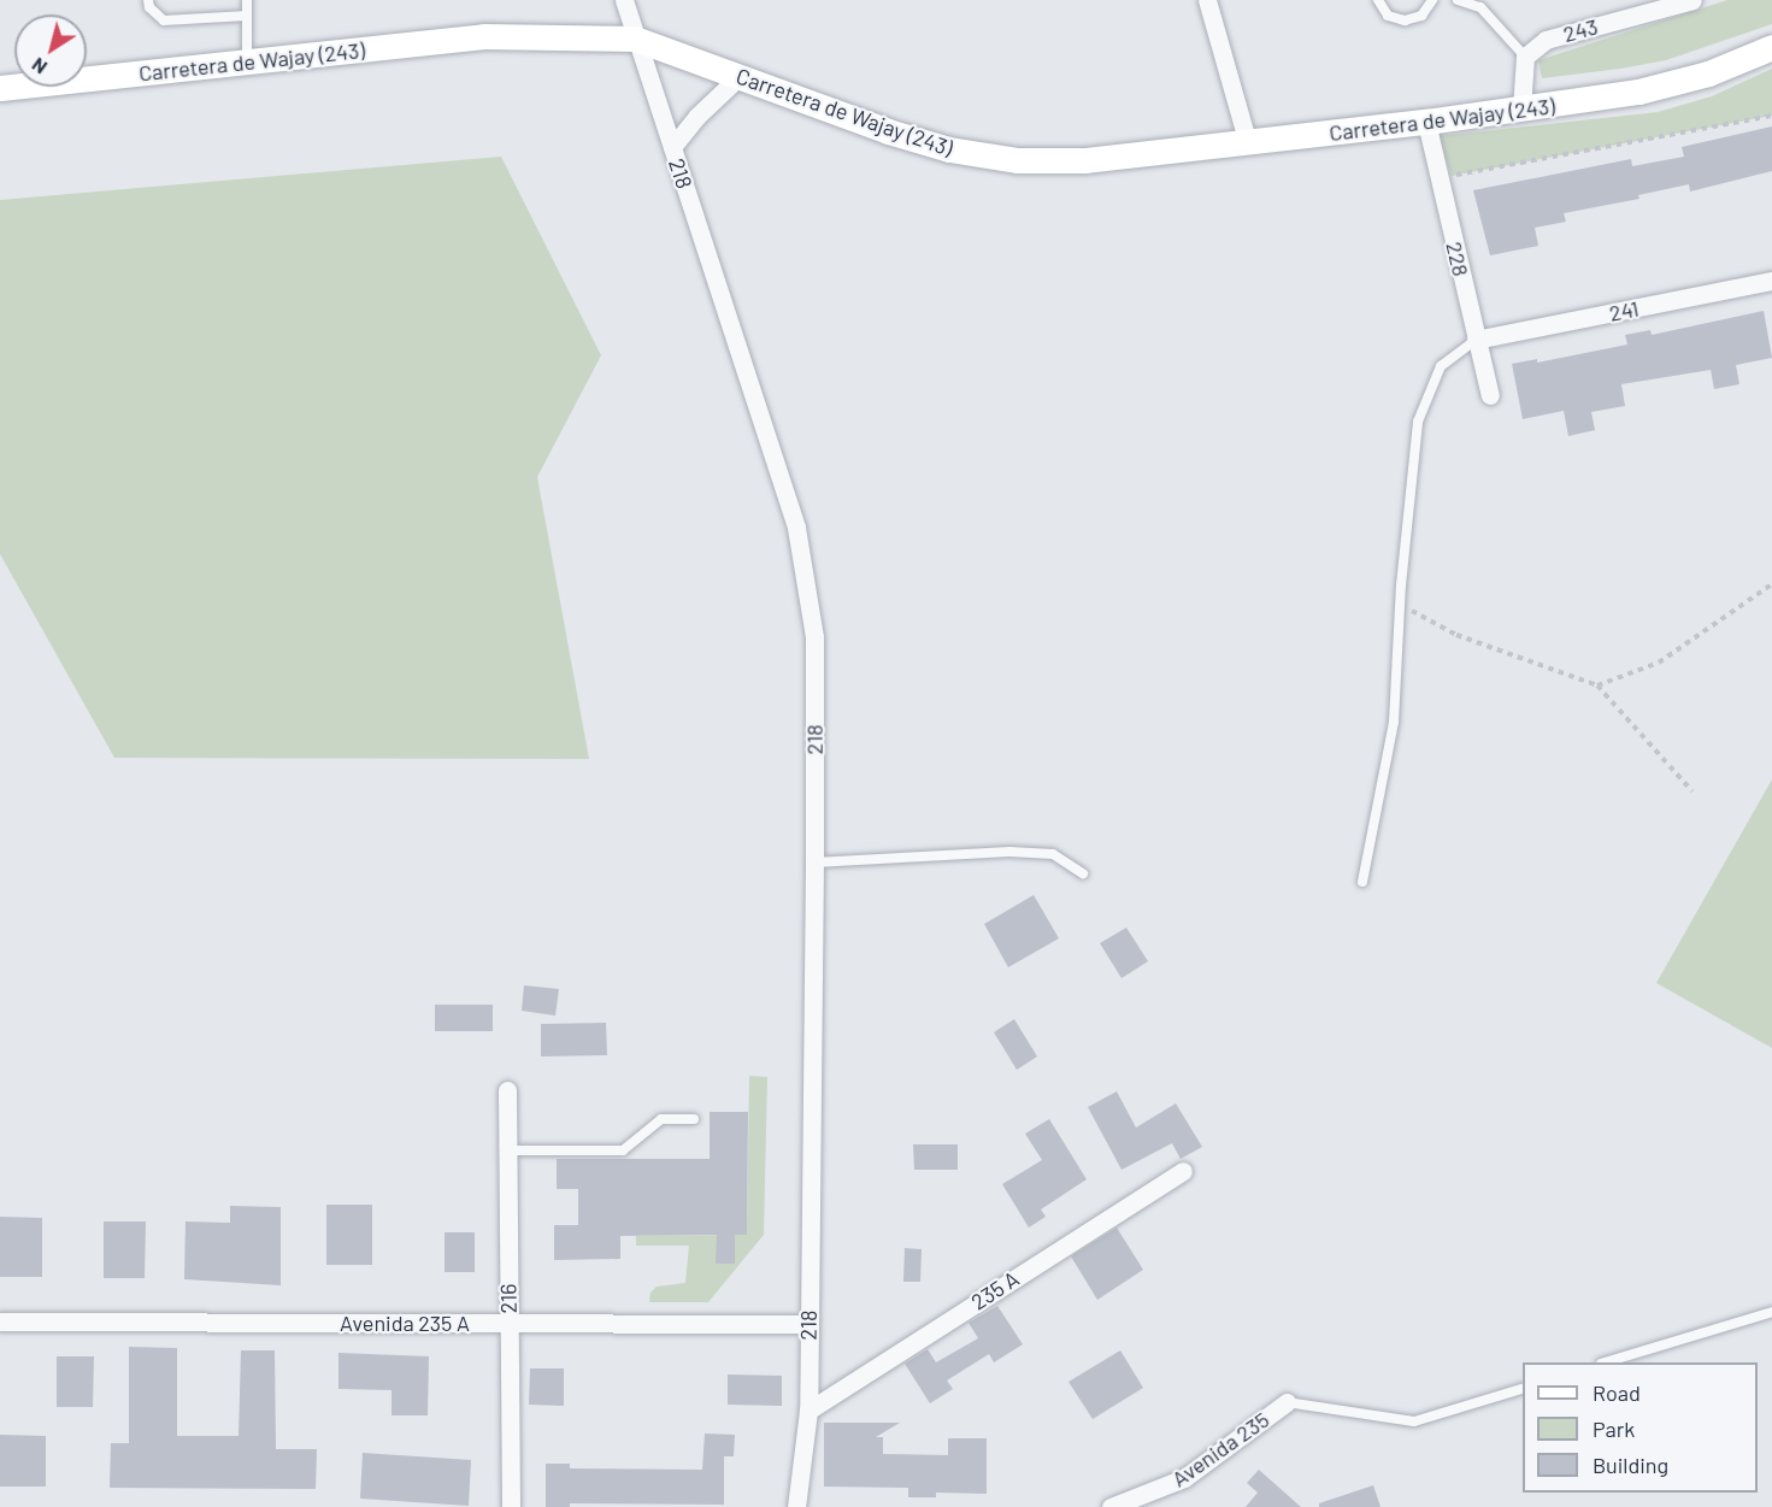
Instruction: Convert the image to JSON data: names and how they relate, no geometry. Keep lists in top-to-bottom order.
{
  "streets": {
    "main road": ["Carretera de Wajay (243)"],
    "street": [
      "243",
      "218",
      "228",
      "241",
      "235 A",
      "216",
      "Avenida 235 A",
      "Avenida 235"
    ]
  },
  "crossings": [
    ["Carretera de Wajay (243)", "218"],
    ["Carretera de Wajay (243)", "228"],
    ["218", "235 A"],
    ["218", "Avenida 235 A"],
    ["228", "241"],
    ["216", "Avenida 235 A"]
  ],
  "legend": ["Road", "Park", "Building"],
  "north": "bottom left"
}
